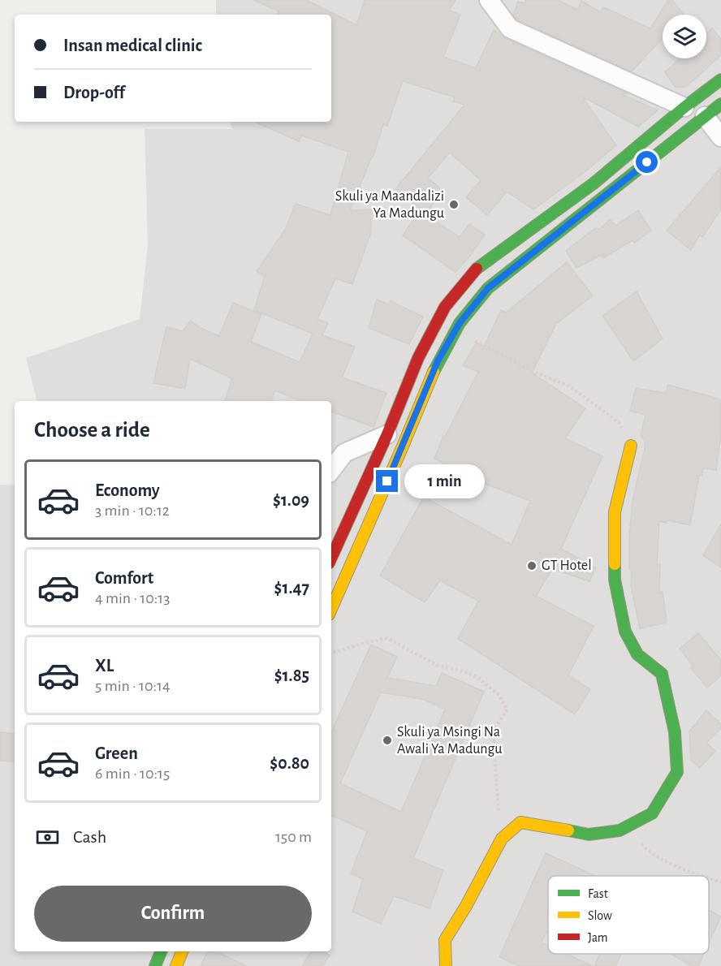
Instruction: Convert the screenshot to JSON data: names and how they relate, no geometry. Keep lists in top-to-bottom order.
{
  "places": ["Skuli ya Maandalizi Ya Madungu", "GT Hotel", "Skuli ya Msingi Na Awali Ya Madungu"],
  "legend": ["Fast", "Slow", "Jam"],
  "page": {
    "banner": ["Insan medical clinic", "Drop-off"],
    "heading": "Choose a ride",
    "list": [
      {
        "name": "Economy",
        "note": "3 min · 10:12",
        "value": "$1.09"
      },
      {
        "name": "Comfort",
        "note": "4 min · 10:13",
        "value": "$1.47"
      },
      {
        "name": "XL",
        "note": "5 min · 10:14",
        "value": "$1.85"
      },
      {
        "name": "Green",
        "note": "6 min · 10:15",
        "value": "$0.80"
      }
    ],
    "bubble": "1 min",
    "pay": ["Cash", "150 m"],
    "buttons": "Confirm"
  }
}
